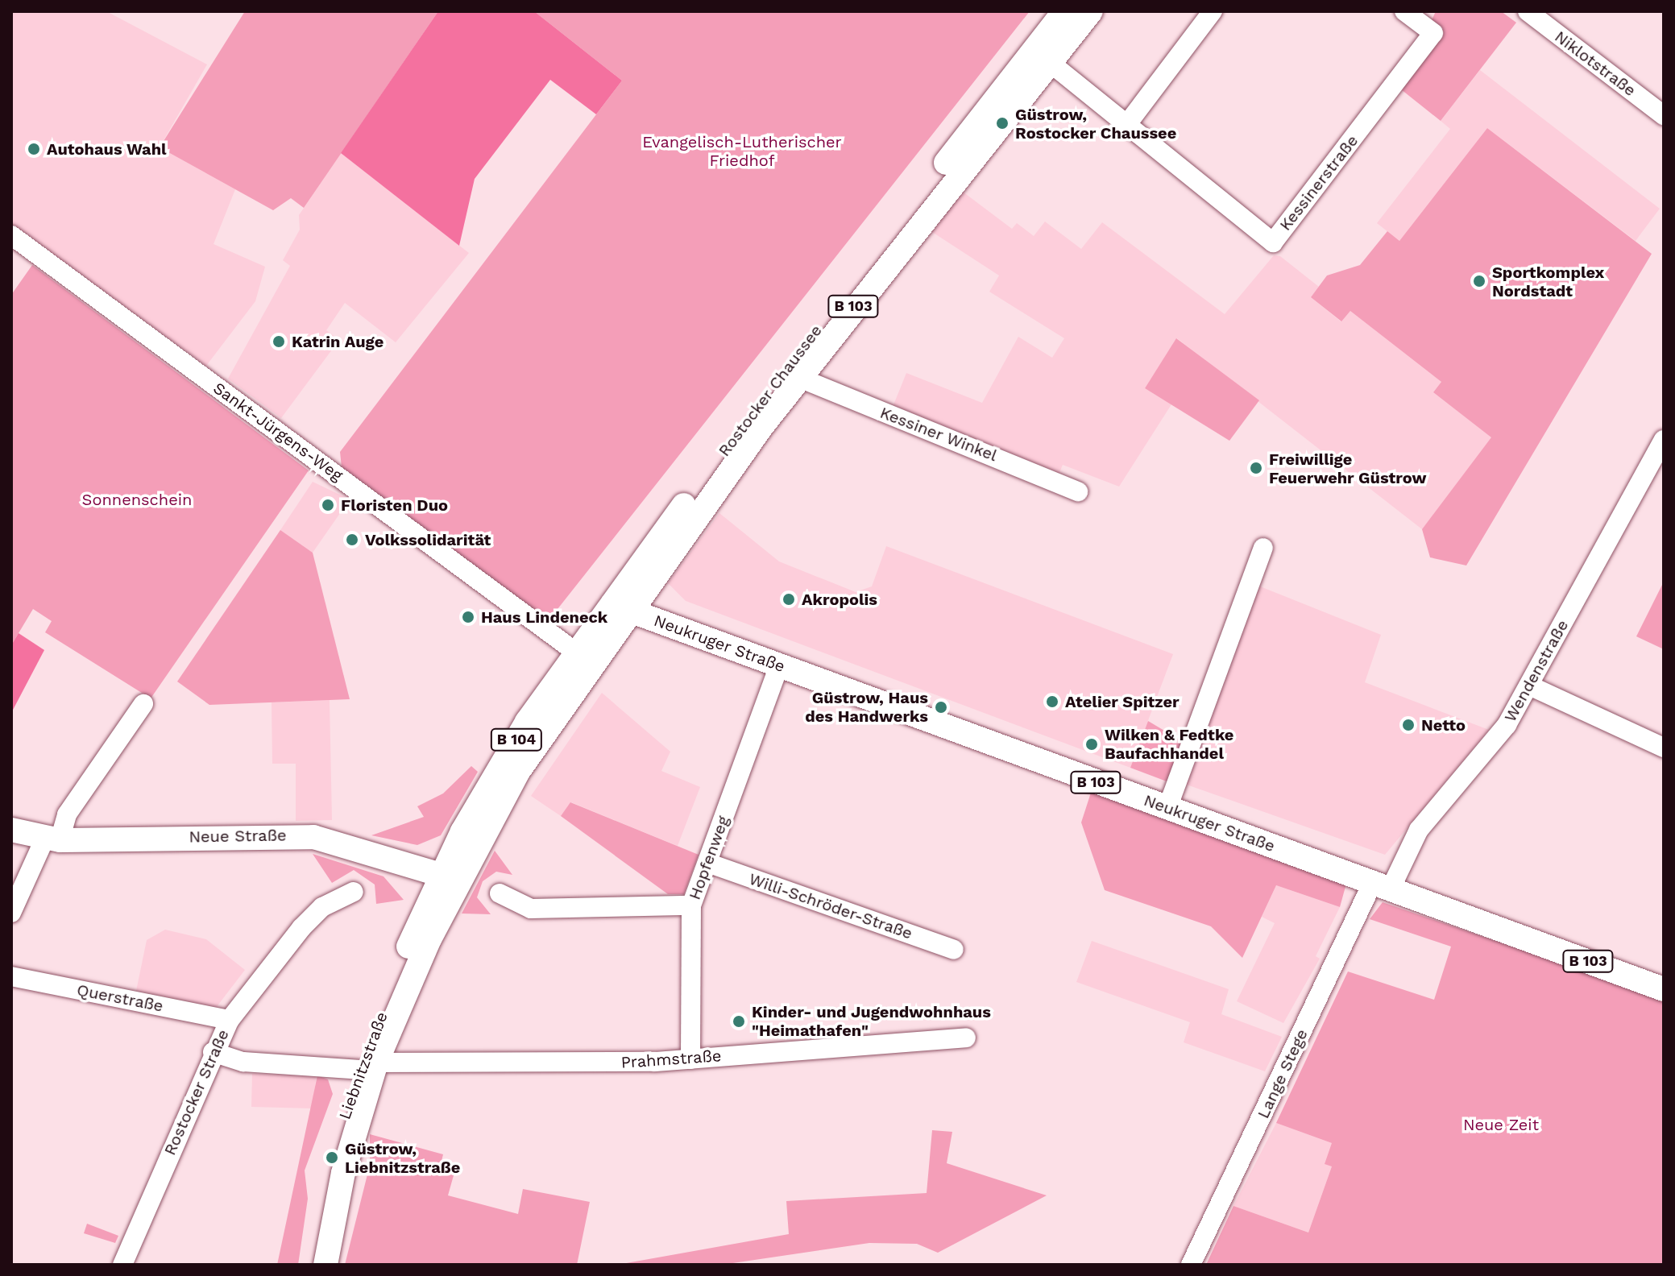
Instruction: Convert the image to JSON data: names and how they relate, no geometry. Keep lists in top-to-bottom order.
{
  "streets": {
    "main road": [
      "B 103",
      "Rostocker Chaussee",
      "Neukruger Straße",
      "B 104",
      "Neue Straße",
      "Liebnitzstraße"
    ],
    "street": [
      "Niklotstraße",
      "Kessinerstraße",
      "Sankt-Jürgens-Weg",
      "Kessiner Winkel",
      "Wendenstraße",
      "Hopfenweg",
      "Willi-Schröder-Straße",
      "Querstraße",
      "Prahmstraße",
      "Lange Stege",
      "Rostocker Straße"
    ]
  },
  "crossings": [
    ["Kessinerstraße", "Rostocker Chaussee"],
    ["Rostocker Chaussee", "Sankt-Jürgens-Weg"],
    ["Rostocker Chaussee", "Kessiner Winkel"],
    ["Rostocker Chaussee", "Neukruger Straße"],
    ["Rostocker Chaussee", "B 104"],
    ["Sankt-Jürgens-Weg", "B 104"],
    ["Neukruger Straße", "Wendenstraße"],
    ["Neukruger Straße", "B 104"],
    ["Neukruger Straße", "Hopfenweg"],
    ["Neukruger Straße", "Lange Stege"],
    ["Wendenstraße", "Lange Stege"],
    ["B 104", "Neue Straße"],
    ["B 104", "Liebnitzstraße"],
    ["Neue Straße", "Liebnitzstraße"],
    ["Hopfenweg", "Willi-Schröder-Straße"],
    ["Hopfenweg", "Prahmstraße"],
    ["Querstraße", "Rostocker Straße"],
    ["Prahmstraße", "Liebnitzstraße"],
    ["Prahmstraße", "Rostocker Straße"]
  ],
  "parks": ["Evangelisch-Lutherischer Friedhof", "Sonnenschein", "Neue Zeit"],
  "places": [
    "Güstrow, Rostocker Chaussee",
    "Autohaus Wahl",
    "Sportkomplex Nordstadt",
    "Katrin Auge",
    "Freiwillige Feuerwehr Güstrow",
    "Floristen Duo",
    "Volkssolidarität",
    "Akropolis",
    "Haus Lindeneck",
    "Atelier Spitzer",
    "Güstrow, Haus des Handwerks",
    "Netto",
    "Wilken & Fedtke Baufachhandel",
    "Kinder- und Jugendwohnhaus \"Heimathafen\"",
    "Güstrow, Liebnitzstraße"
  ]
}
